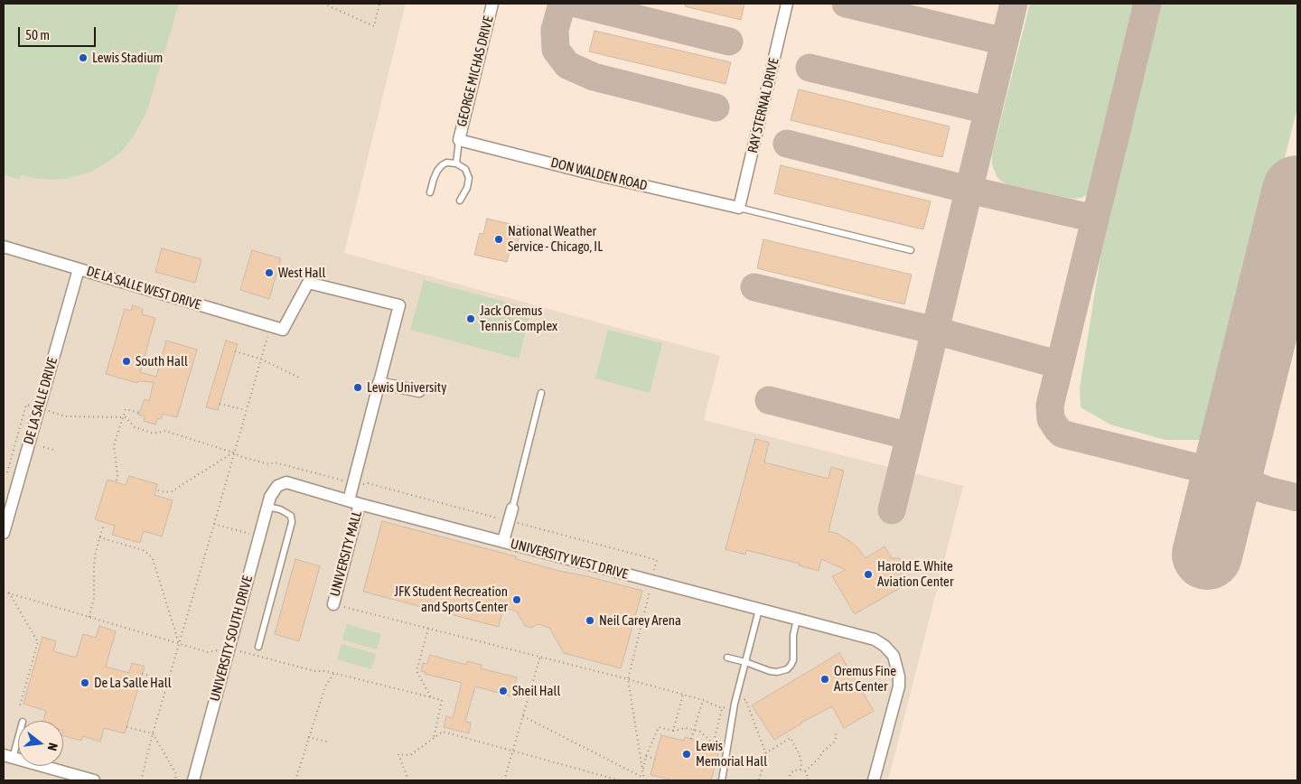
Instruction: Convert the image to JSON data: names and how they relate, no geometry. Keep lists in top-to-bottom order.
{
  "streets": {
    "street": [
      "GEORGE MICHAS DRIVE",
      "RAY STERNAL DRIVE",
      "DON WALDEN ROAD",
      "DE LA SALLE WEST DRIVE",
      "DE LA SALLE DRIVE",
      "UNIVERSITY MALL",
      "UNIVERSITY WEST DRIVE",
      "UNIVERSITY SOUTH DRIVE"
    ]
  },
  "crossings": [
    ["GEORGE MICHAS DRIVE", "DON WALDEN ROAD"],
    ["RAY STERNAL DRIVE", "DON WALDEN ROAD"],
    ["DE LA SALLE WEST DRIVE", "DE LA SALLE DRIVE"],
    ["DE LA SALLE WEST DRIVE", "UNIVERSITY MALL"],
    ["UNIVERSITY MALL", "UNIVERSITY WEST DRIVE"],
    ["UNIVERSITY WEST DRIVE", "UNIVERSITY SOUTH DRIVE"]
  ],
  "places": [
    "Lewis Stadium",
    "National Weather Service - Chicago, IL",
    "West Hall",
    "Jack Oremus Tennis Complex",
    "South Hall",
    "Lewis University",
    "Harold E. White Aviation Center",
    "JFK Student Recreation and Sports Center",
    "Neil Carey Arena",
    "Oremus Fine Arts Center",
    "De La Salle Hall",
    "Sheil Hall",
    "Lewis Memorial Hall"
  ],
  "scale_bar": "50 m",
  "north": "right"
}
